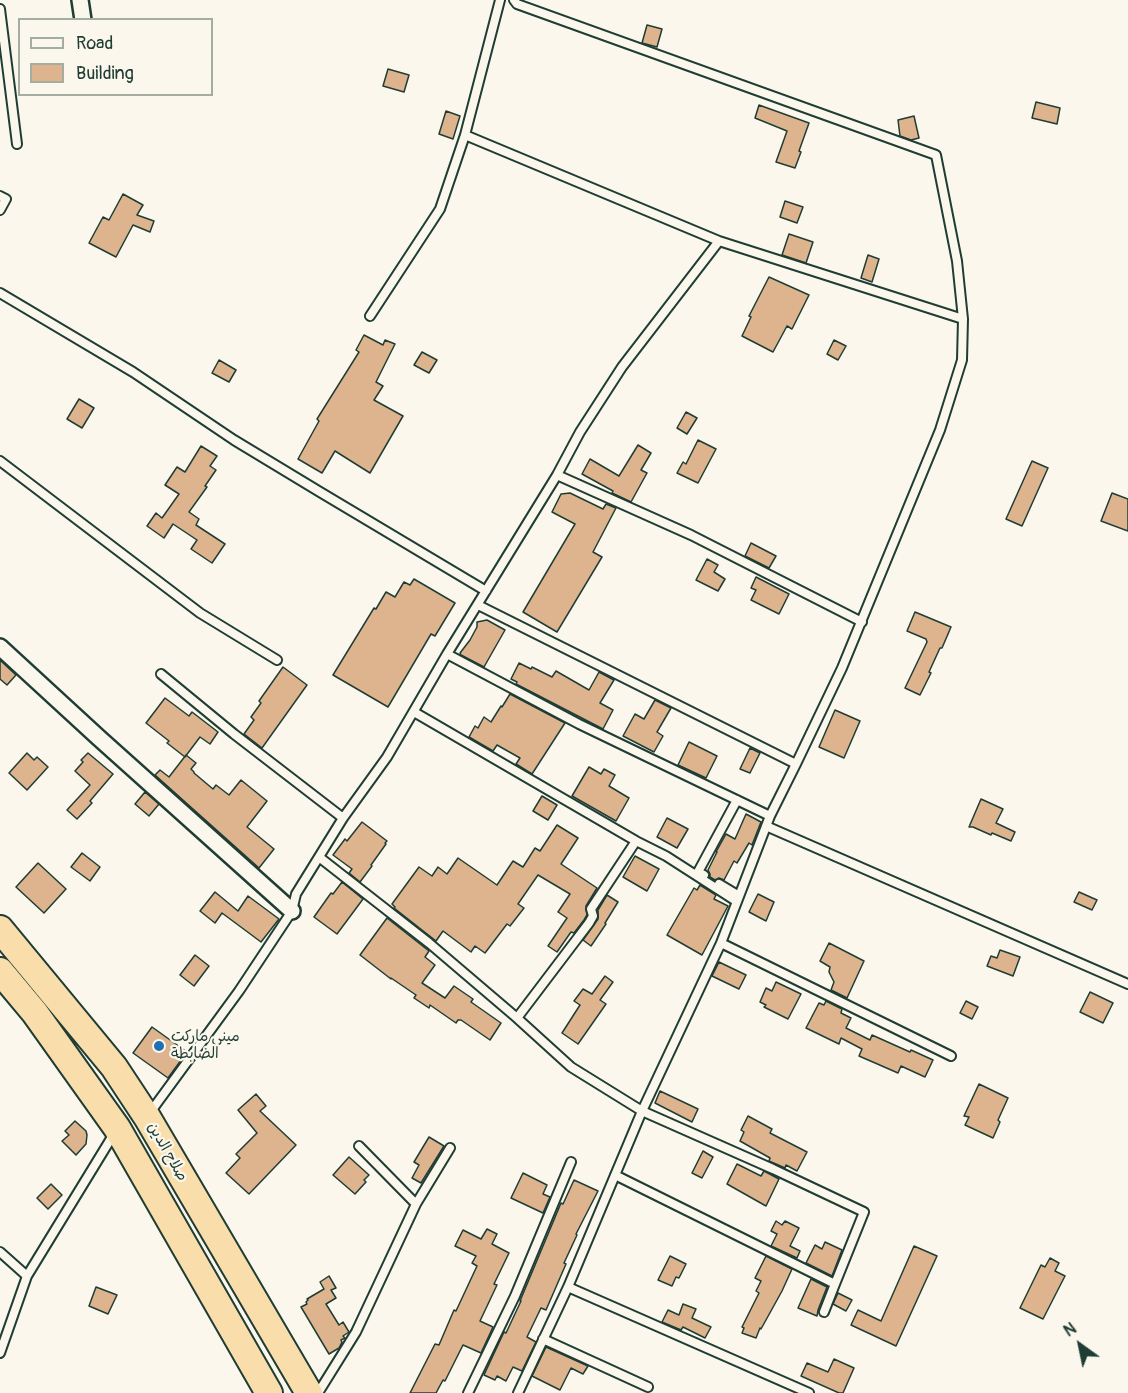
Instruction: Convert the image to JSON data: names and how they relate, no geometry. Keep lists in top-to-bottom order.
{
  "streets": {
    "highway": ["صلاح الدين"]
  },
  "places": ["ميني ماركت الضابطة"],
  "legend": ["Road", "Building"],
  "north": "top left"
}
